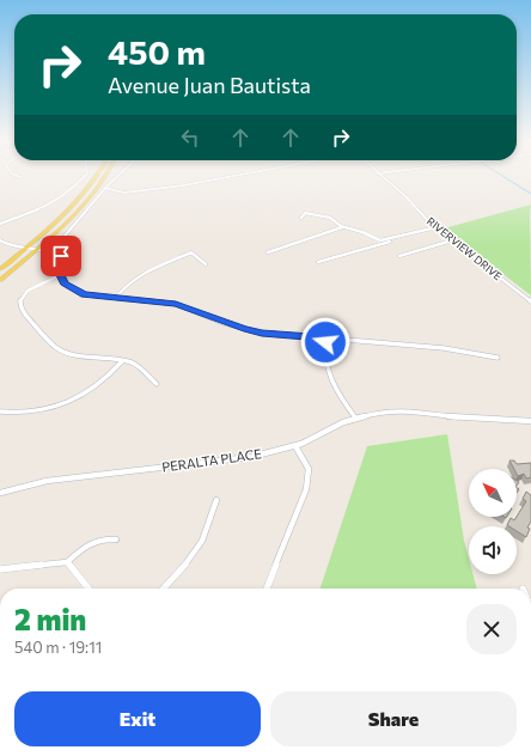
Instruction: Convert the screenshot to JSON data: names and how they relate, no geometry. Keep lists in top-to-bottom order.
{
  "streets": {
    "street": ["RIVERVIEW DRIVE", "PERALTA PLACE"]
  },
  "north": "top left",
  "page": {
    "turn": ["450 m", "Avenue Juan Bautista"],
    "heading": ["2 min", "540 m · 19:11"],
    "buttons": ["Exit", "Share"]
  }
}
